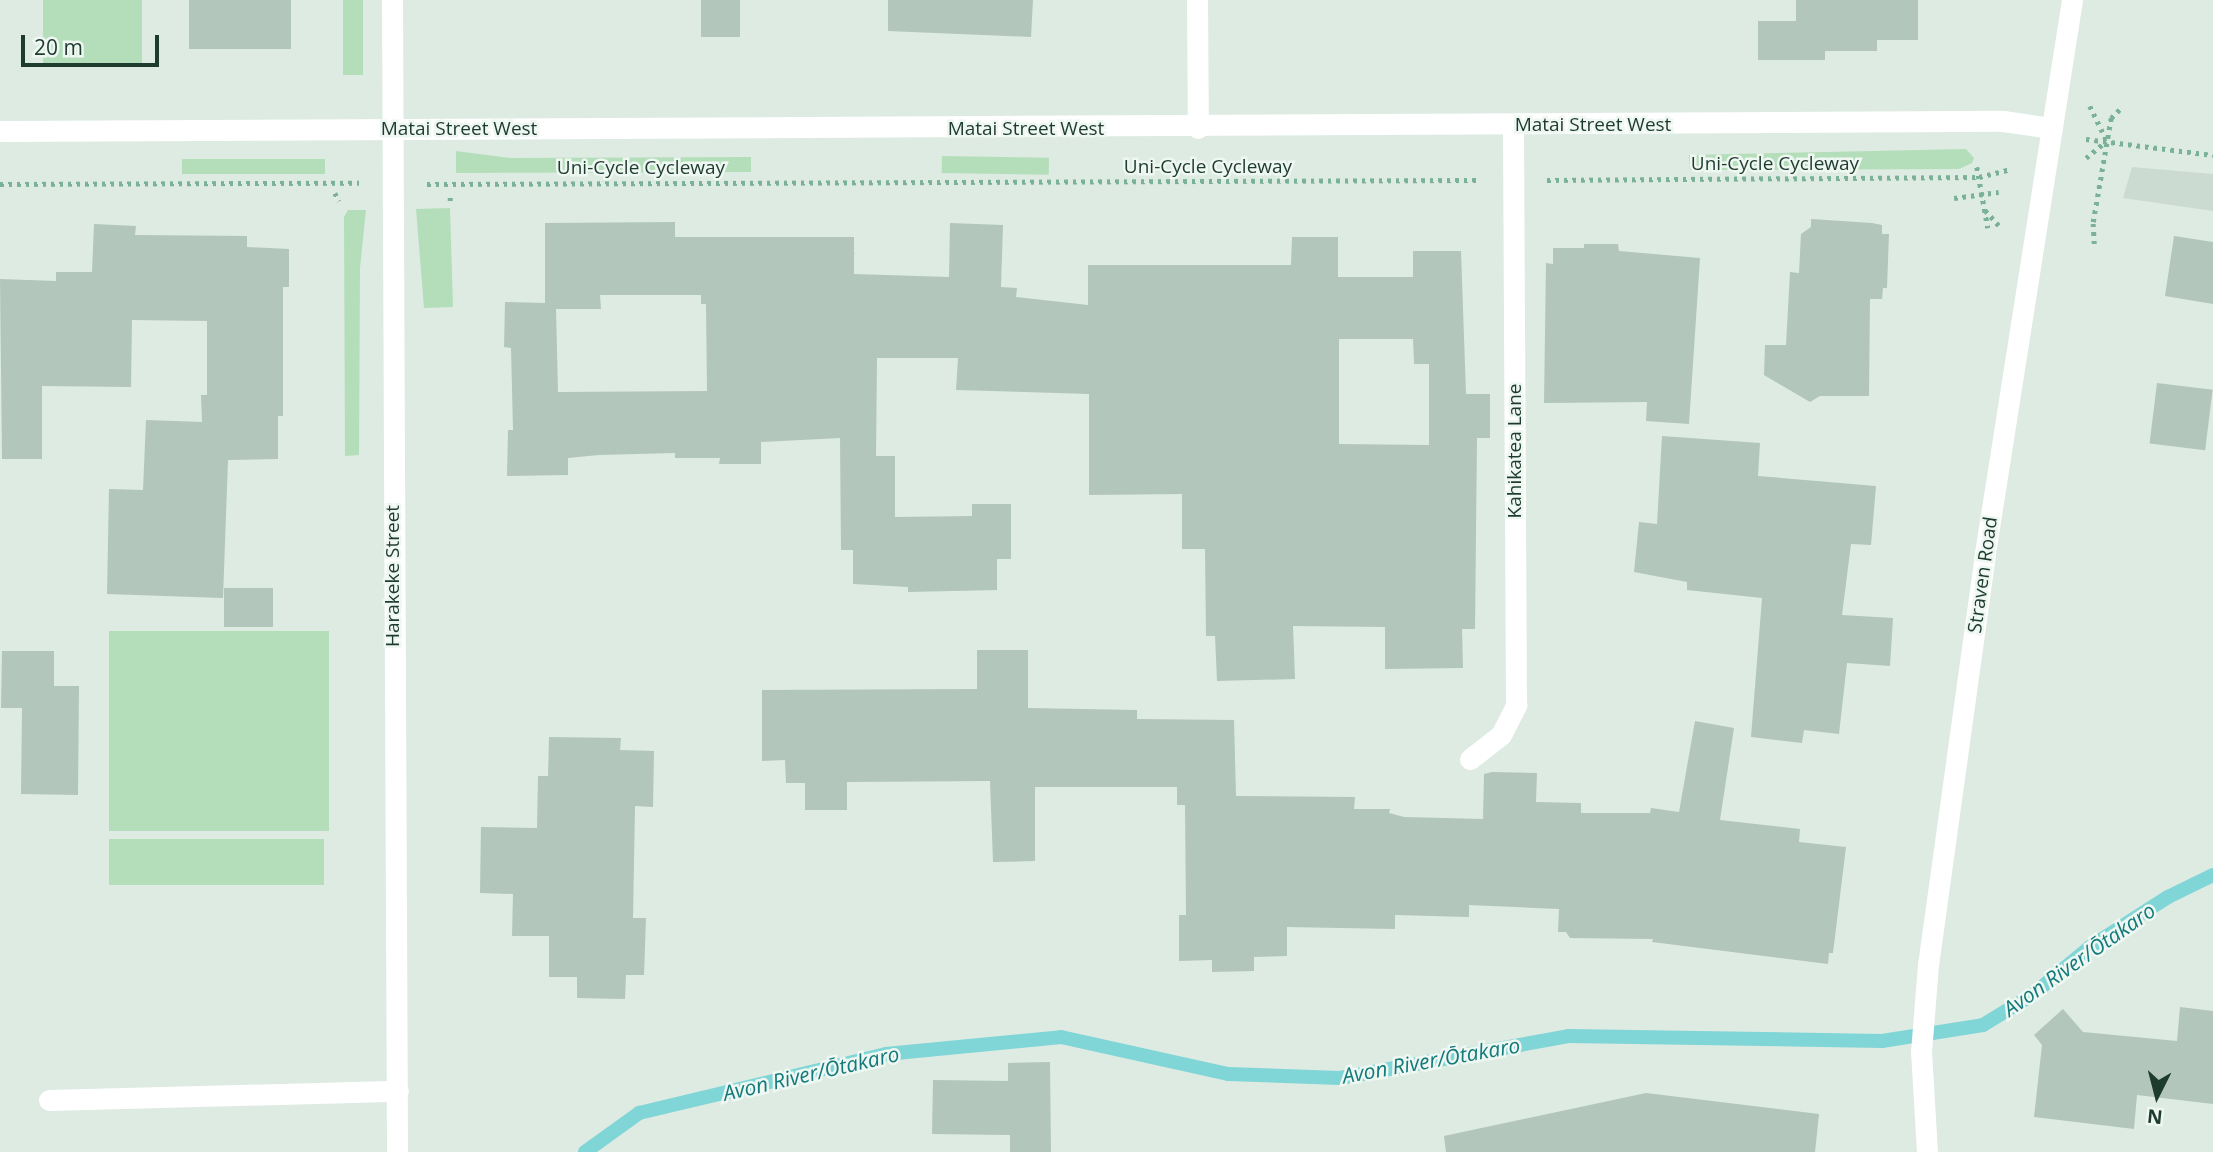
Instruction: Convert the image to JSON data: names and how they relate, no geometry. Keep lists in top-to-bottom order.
{
  "streets": {
    "street": [
      "Matai Street West",
      "Kahikatea Lane",
      "Straven Road",
      "Harakeke Street"
    ],
    "path": ["Uni-Cycle Cycleway"]
  },
  "crossings": [
    ["Matai Street West", "Kahikatea Lane"],
    ["Matai Street West", "Straven Road"],
    ["Matai Street West", "Harakeke Street"],
    ["Uni-Cycle Cycleway", "Kahikatea Lane"]
  ],
  "water": ["Avon River/Ōtakaro"],
  "scale_bar": "20 m",
  "north": "bottom"
}
